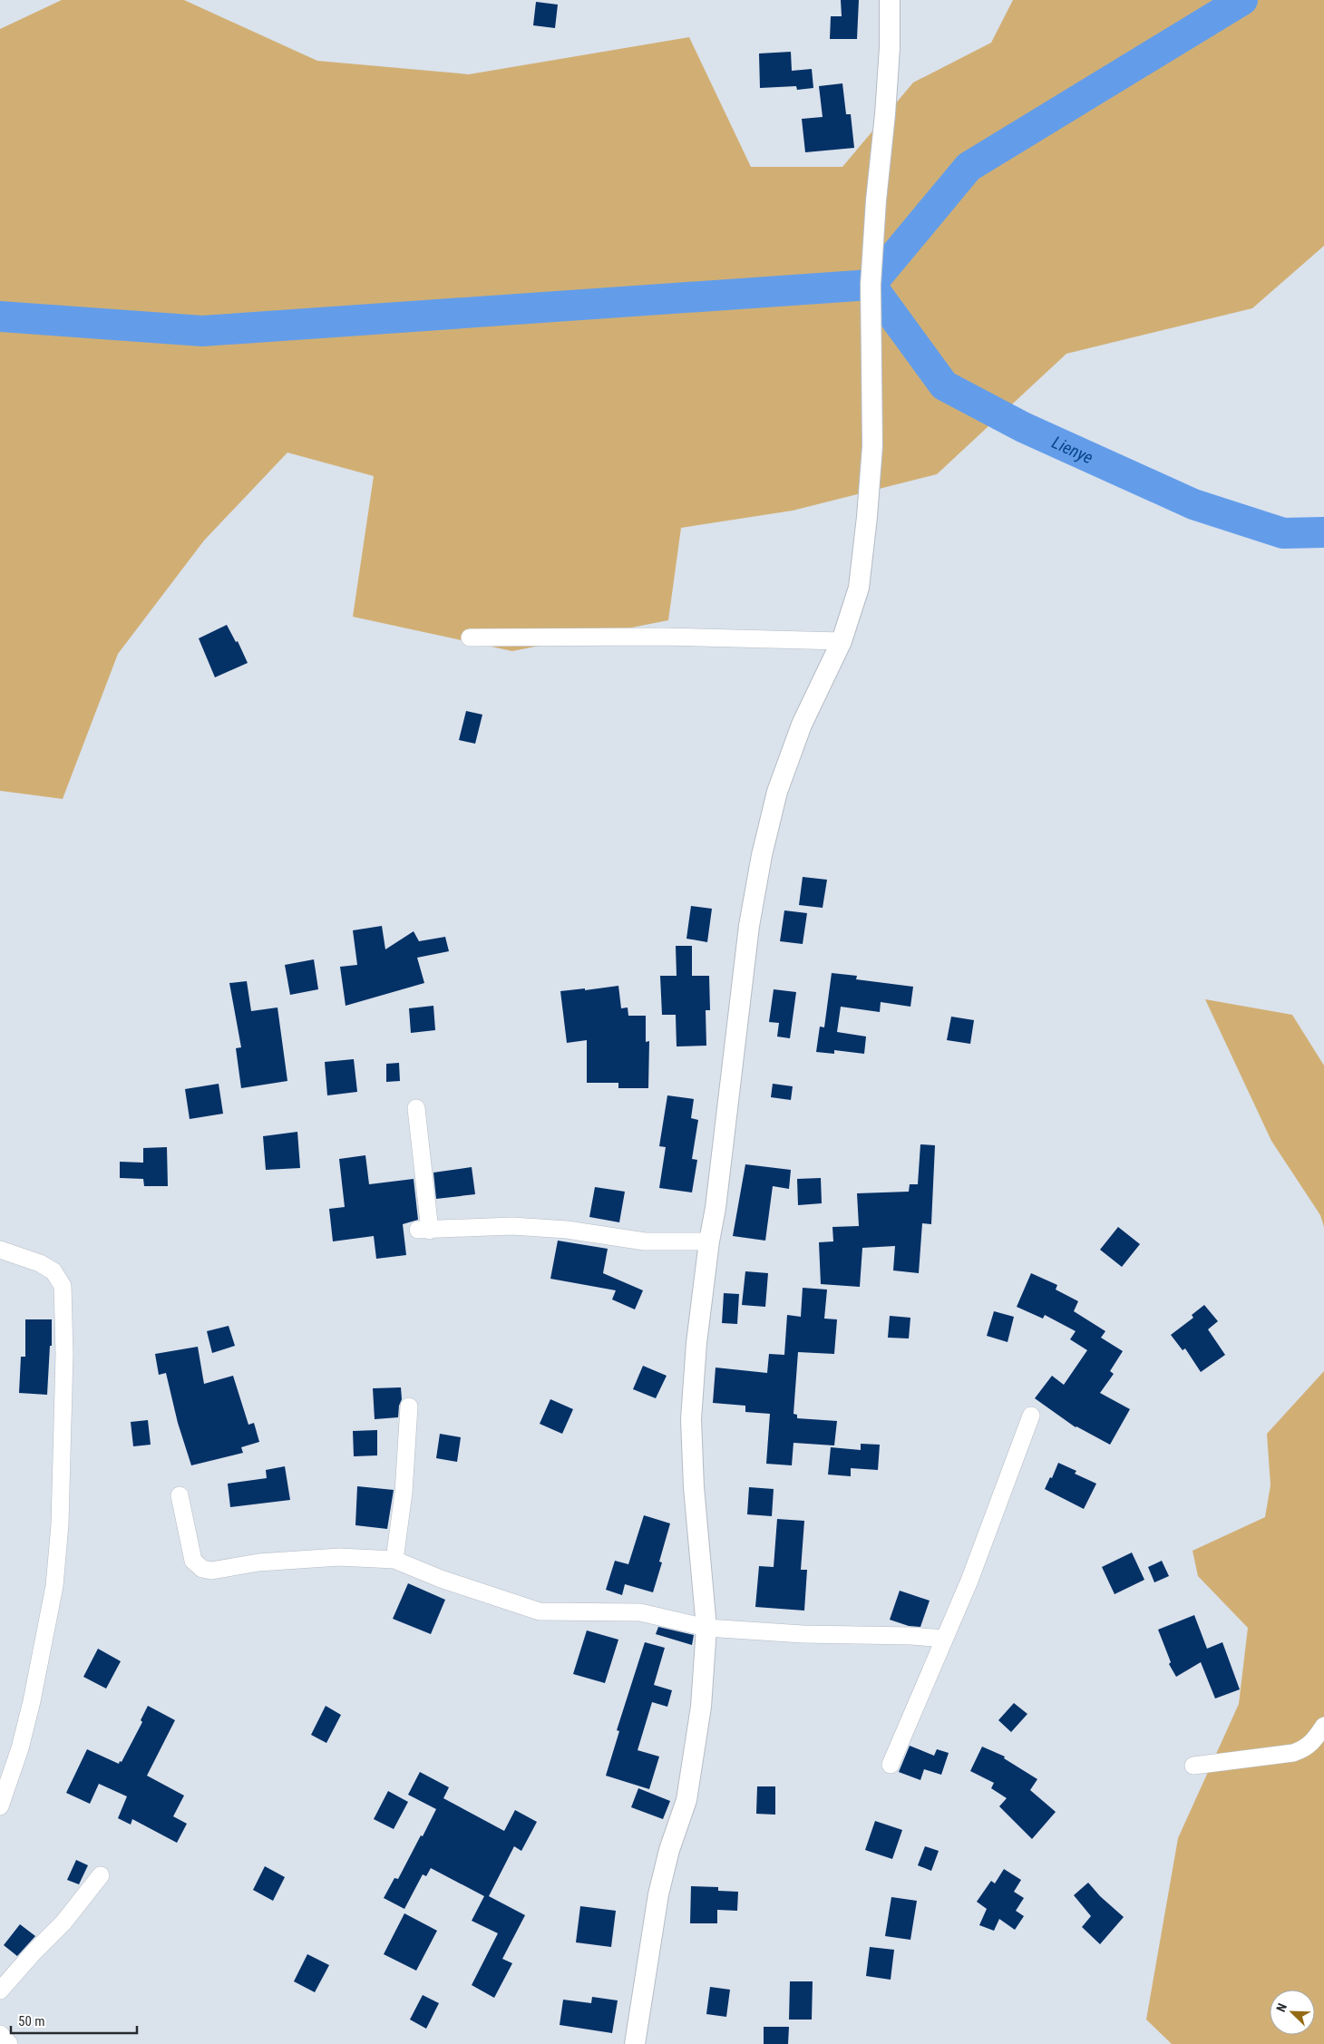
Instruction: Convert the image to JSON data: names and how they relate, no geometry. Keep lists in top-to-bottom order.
{
  "water": ["Lienye"],
  "scale_bar": "50 m",
  "north": "top left"
}
